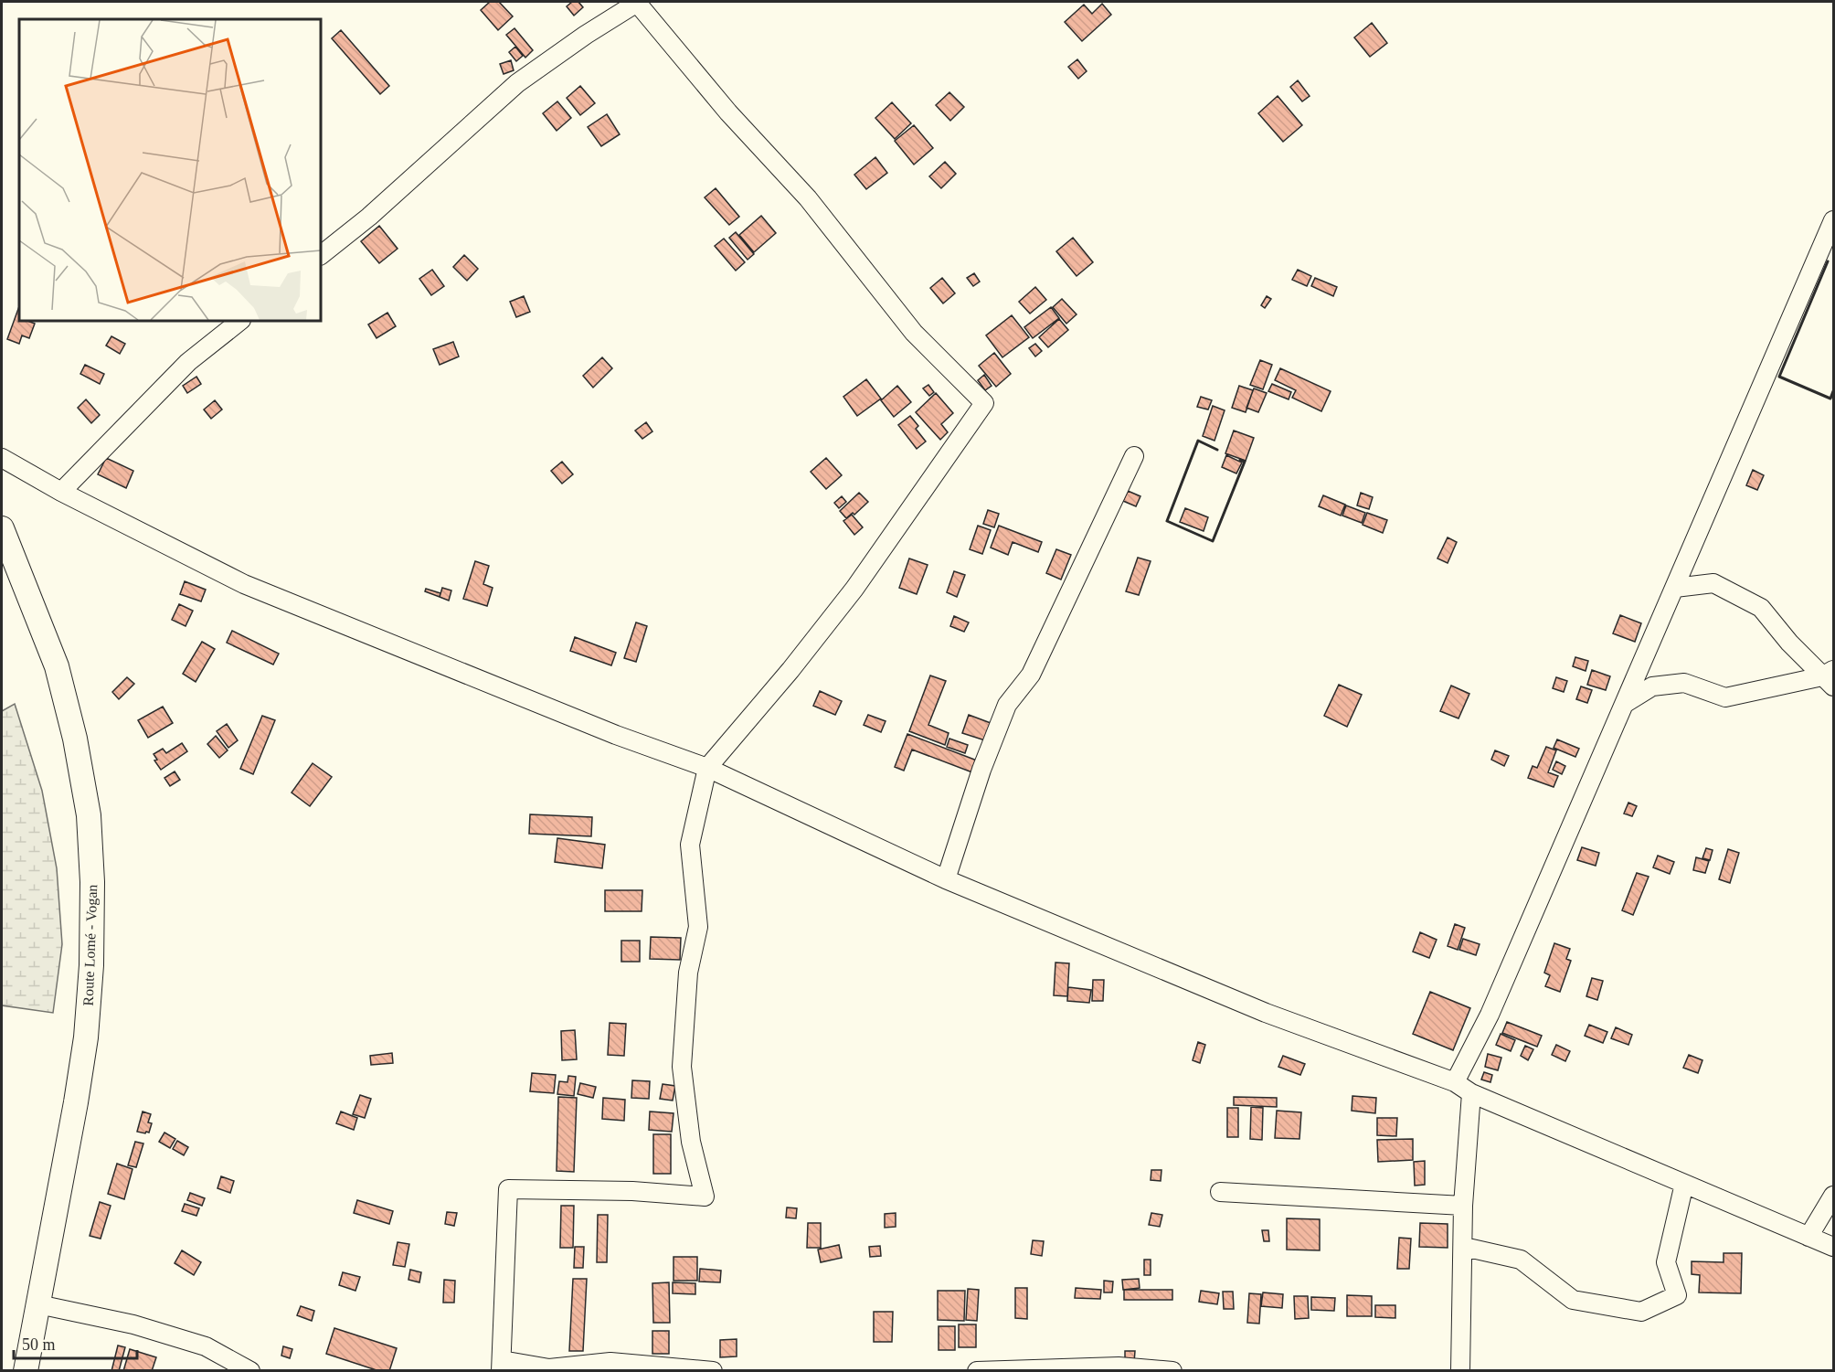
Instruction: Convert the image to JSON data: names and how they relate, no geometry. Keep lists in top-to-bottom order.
{
  "streets": {
    "main road": ["Route Lomé - Vogan"]
  },
  "scale_bar": "50 m"
}
